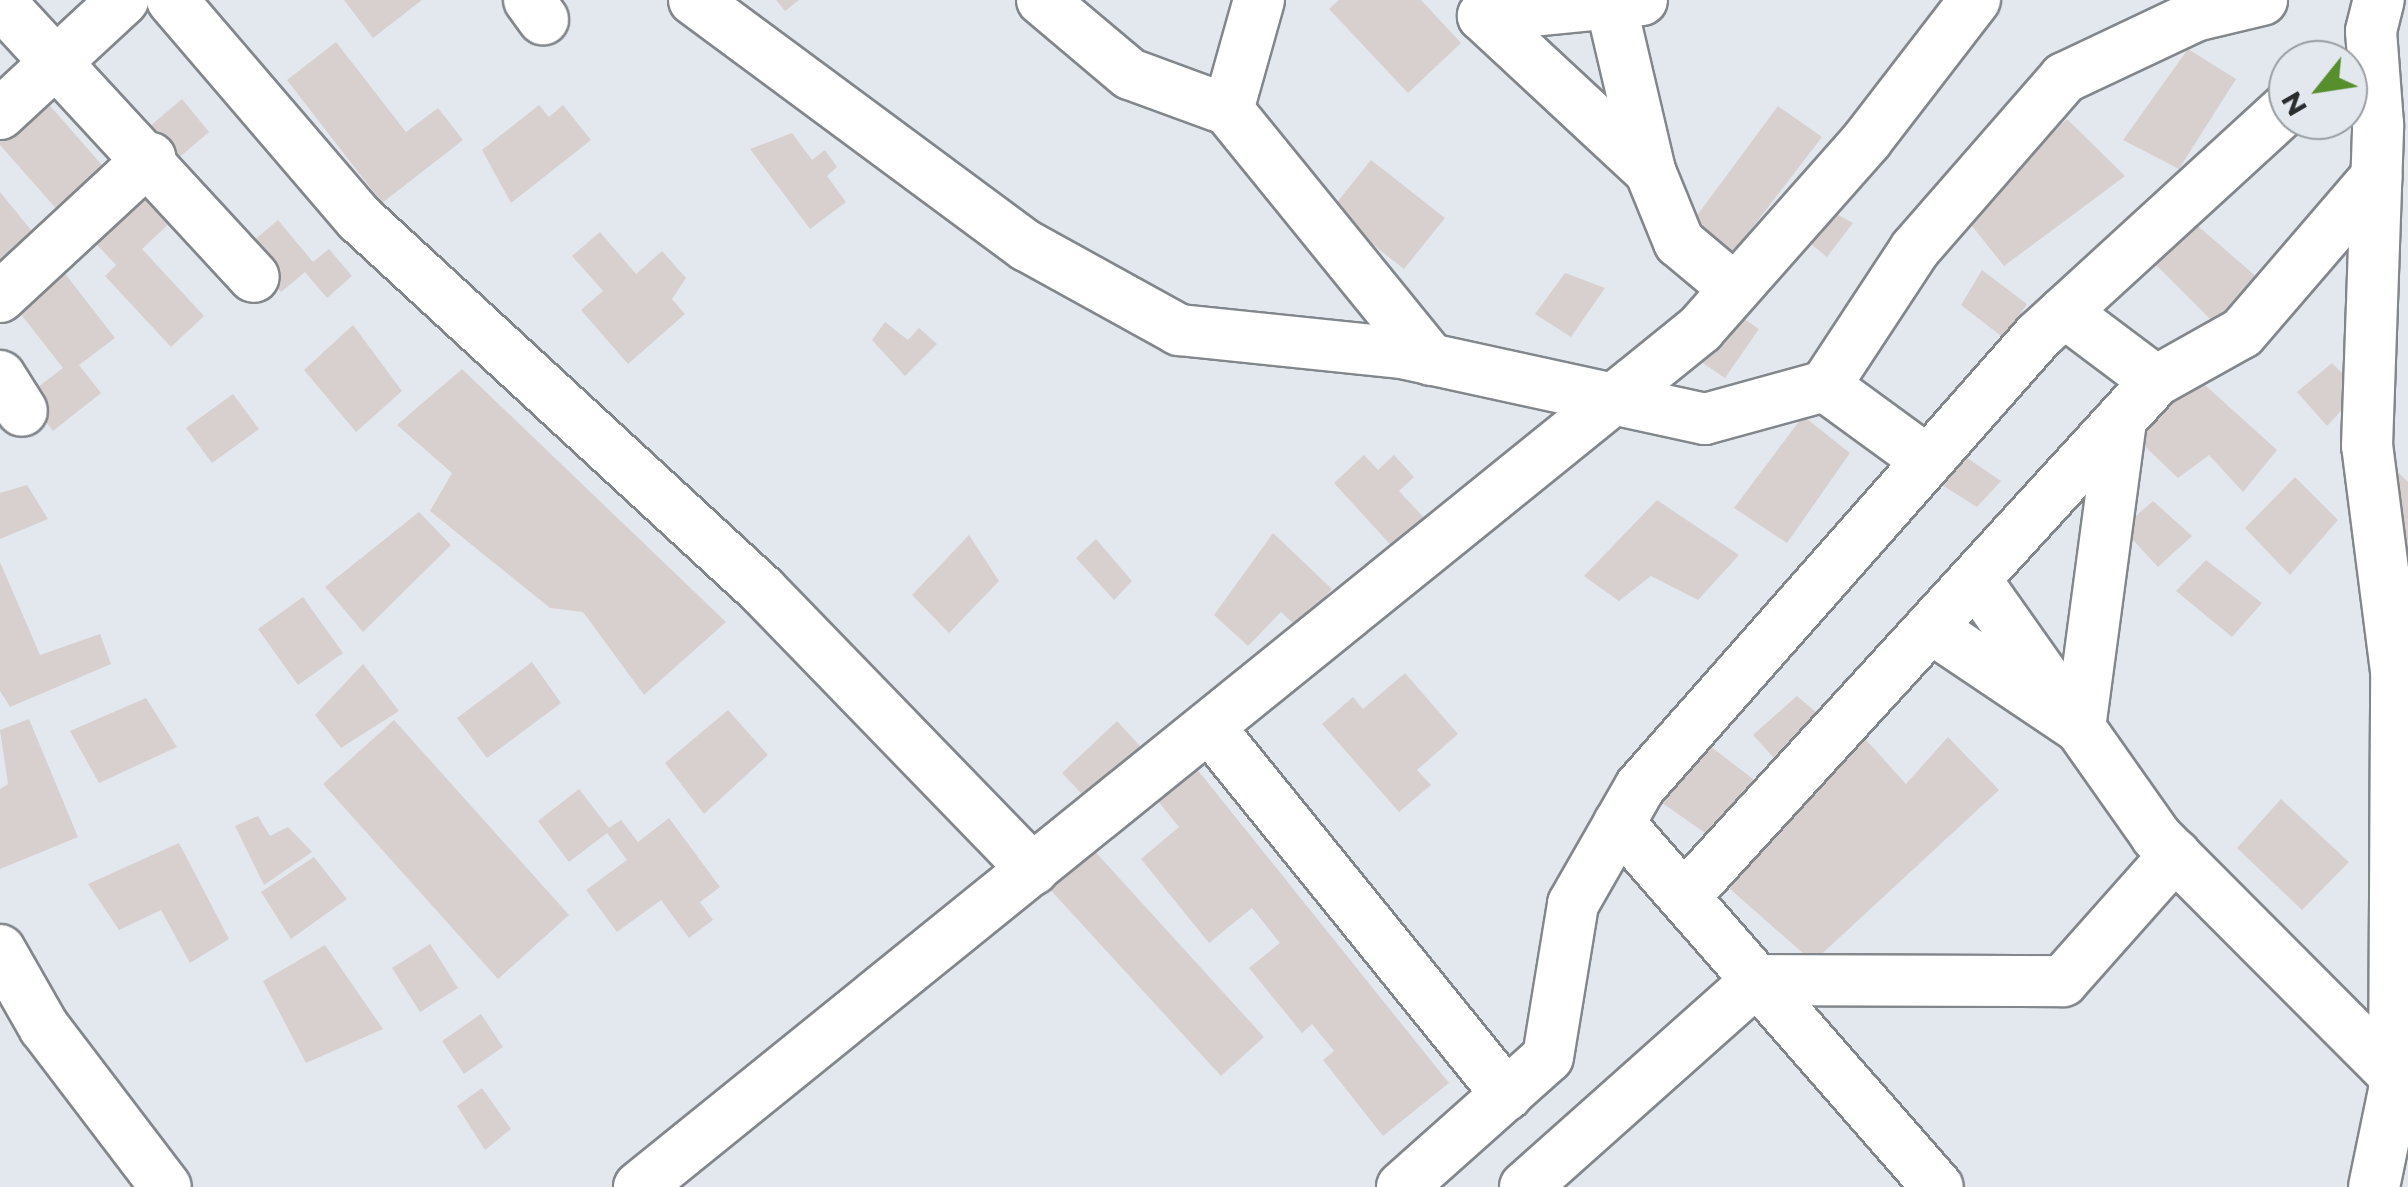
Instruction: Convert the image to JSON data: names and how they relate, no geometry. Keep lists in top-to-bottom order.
{
  "north": "bottom left"
}
